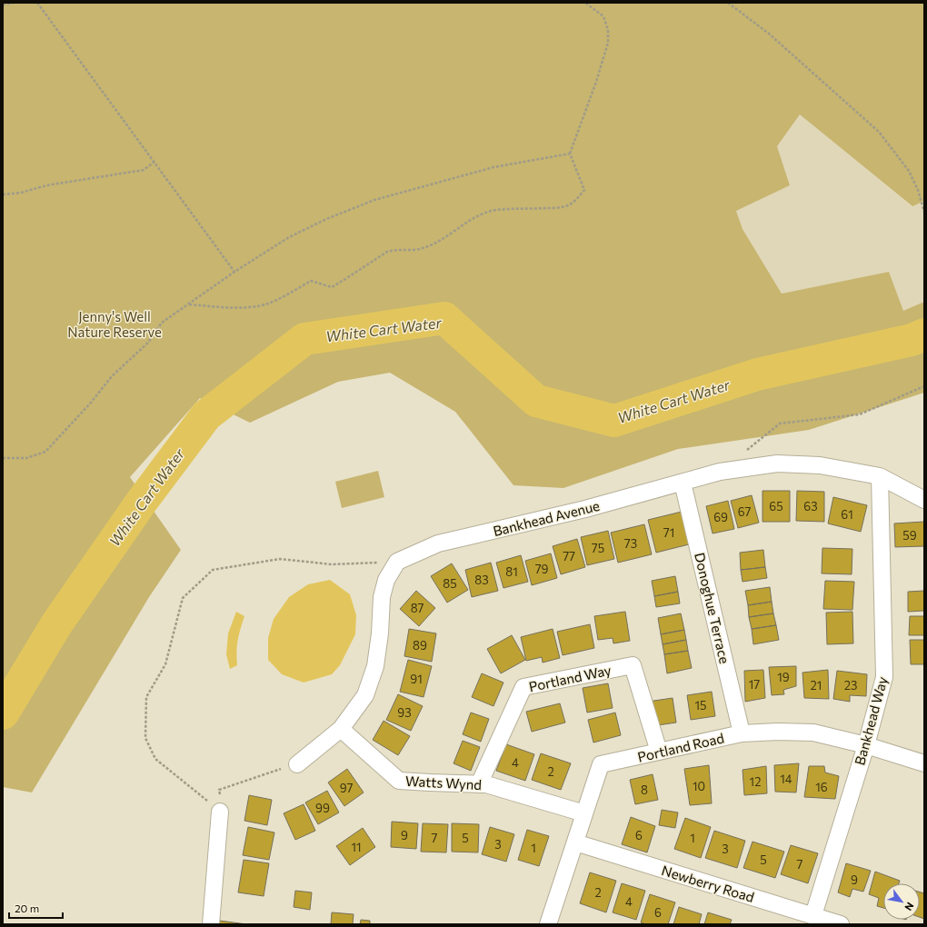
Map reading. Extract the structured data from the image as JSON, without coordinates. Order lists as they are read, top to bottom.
{
  "streets": {
    "street": [
      "Bankhead Avenue",
      "Donoghue Terrace",
      "Portland Way",
      "Bankhead Way",
      "Portland Road",
      "Watts Wynd",
      "Newberry Road"
    ]
  },
  "crossings": [
    ["Bankhead Avenue", "Donoghue Terrace"],
    ["Bankhead Avenue", "Bankhead Way"],
    ["Donoghue Terrace", "Portland Road"],
    ["Portland Way", "Portland Road"],
    ["Portland Way", "Watts Wynd"],
    ["Bankhead Way", "Portland Road"],
    ["Bankhead Way", "Newberry Road"],
    ["Portland Road", "Watts Wynd"],
    ["Portland Road", "Newberry Road"]
  ],
  "water": ["White Cart Water"],
  "parks": ["Jenny's Well Nature Reserve"],
  "house_numbers": [
    "65",
    "63",
    "67",
    "61",
    "69",
    "71",
    "59",
    "73",
    "75",
    "77",
    "79",
    "81",
    "83",
    "85",
    "87",
    "89",
    "19",
    "91",
    "17",
    "21",
    "23",
    "15",
    "93",
    "4",
    "2",
    "14",
    "12",
    "10",
    "16",
    "97",
    "8",
    "99",
    "9",
    "6",
    "7",
    "5",
    "1",
    "3",
    "11",
    "1",
    "3",
    "5",
    "7",
    "9",
    "2",
    "4",
    "6"
  ],
  "scale_bar": "20 m",
  "north": "bottom right"
}
